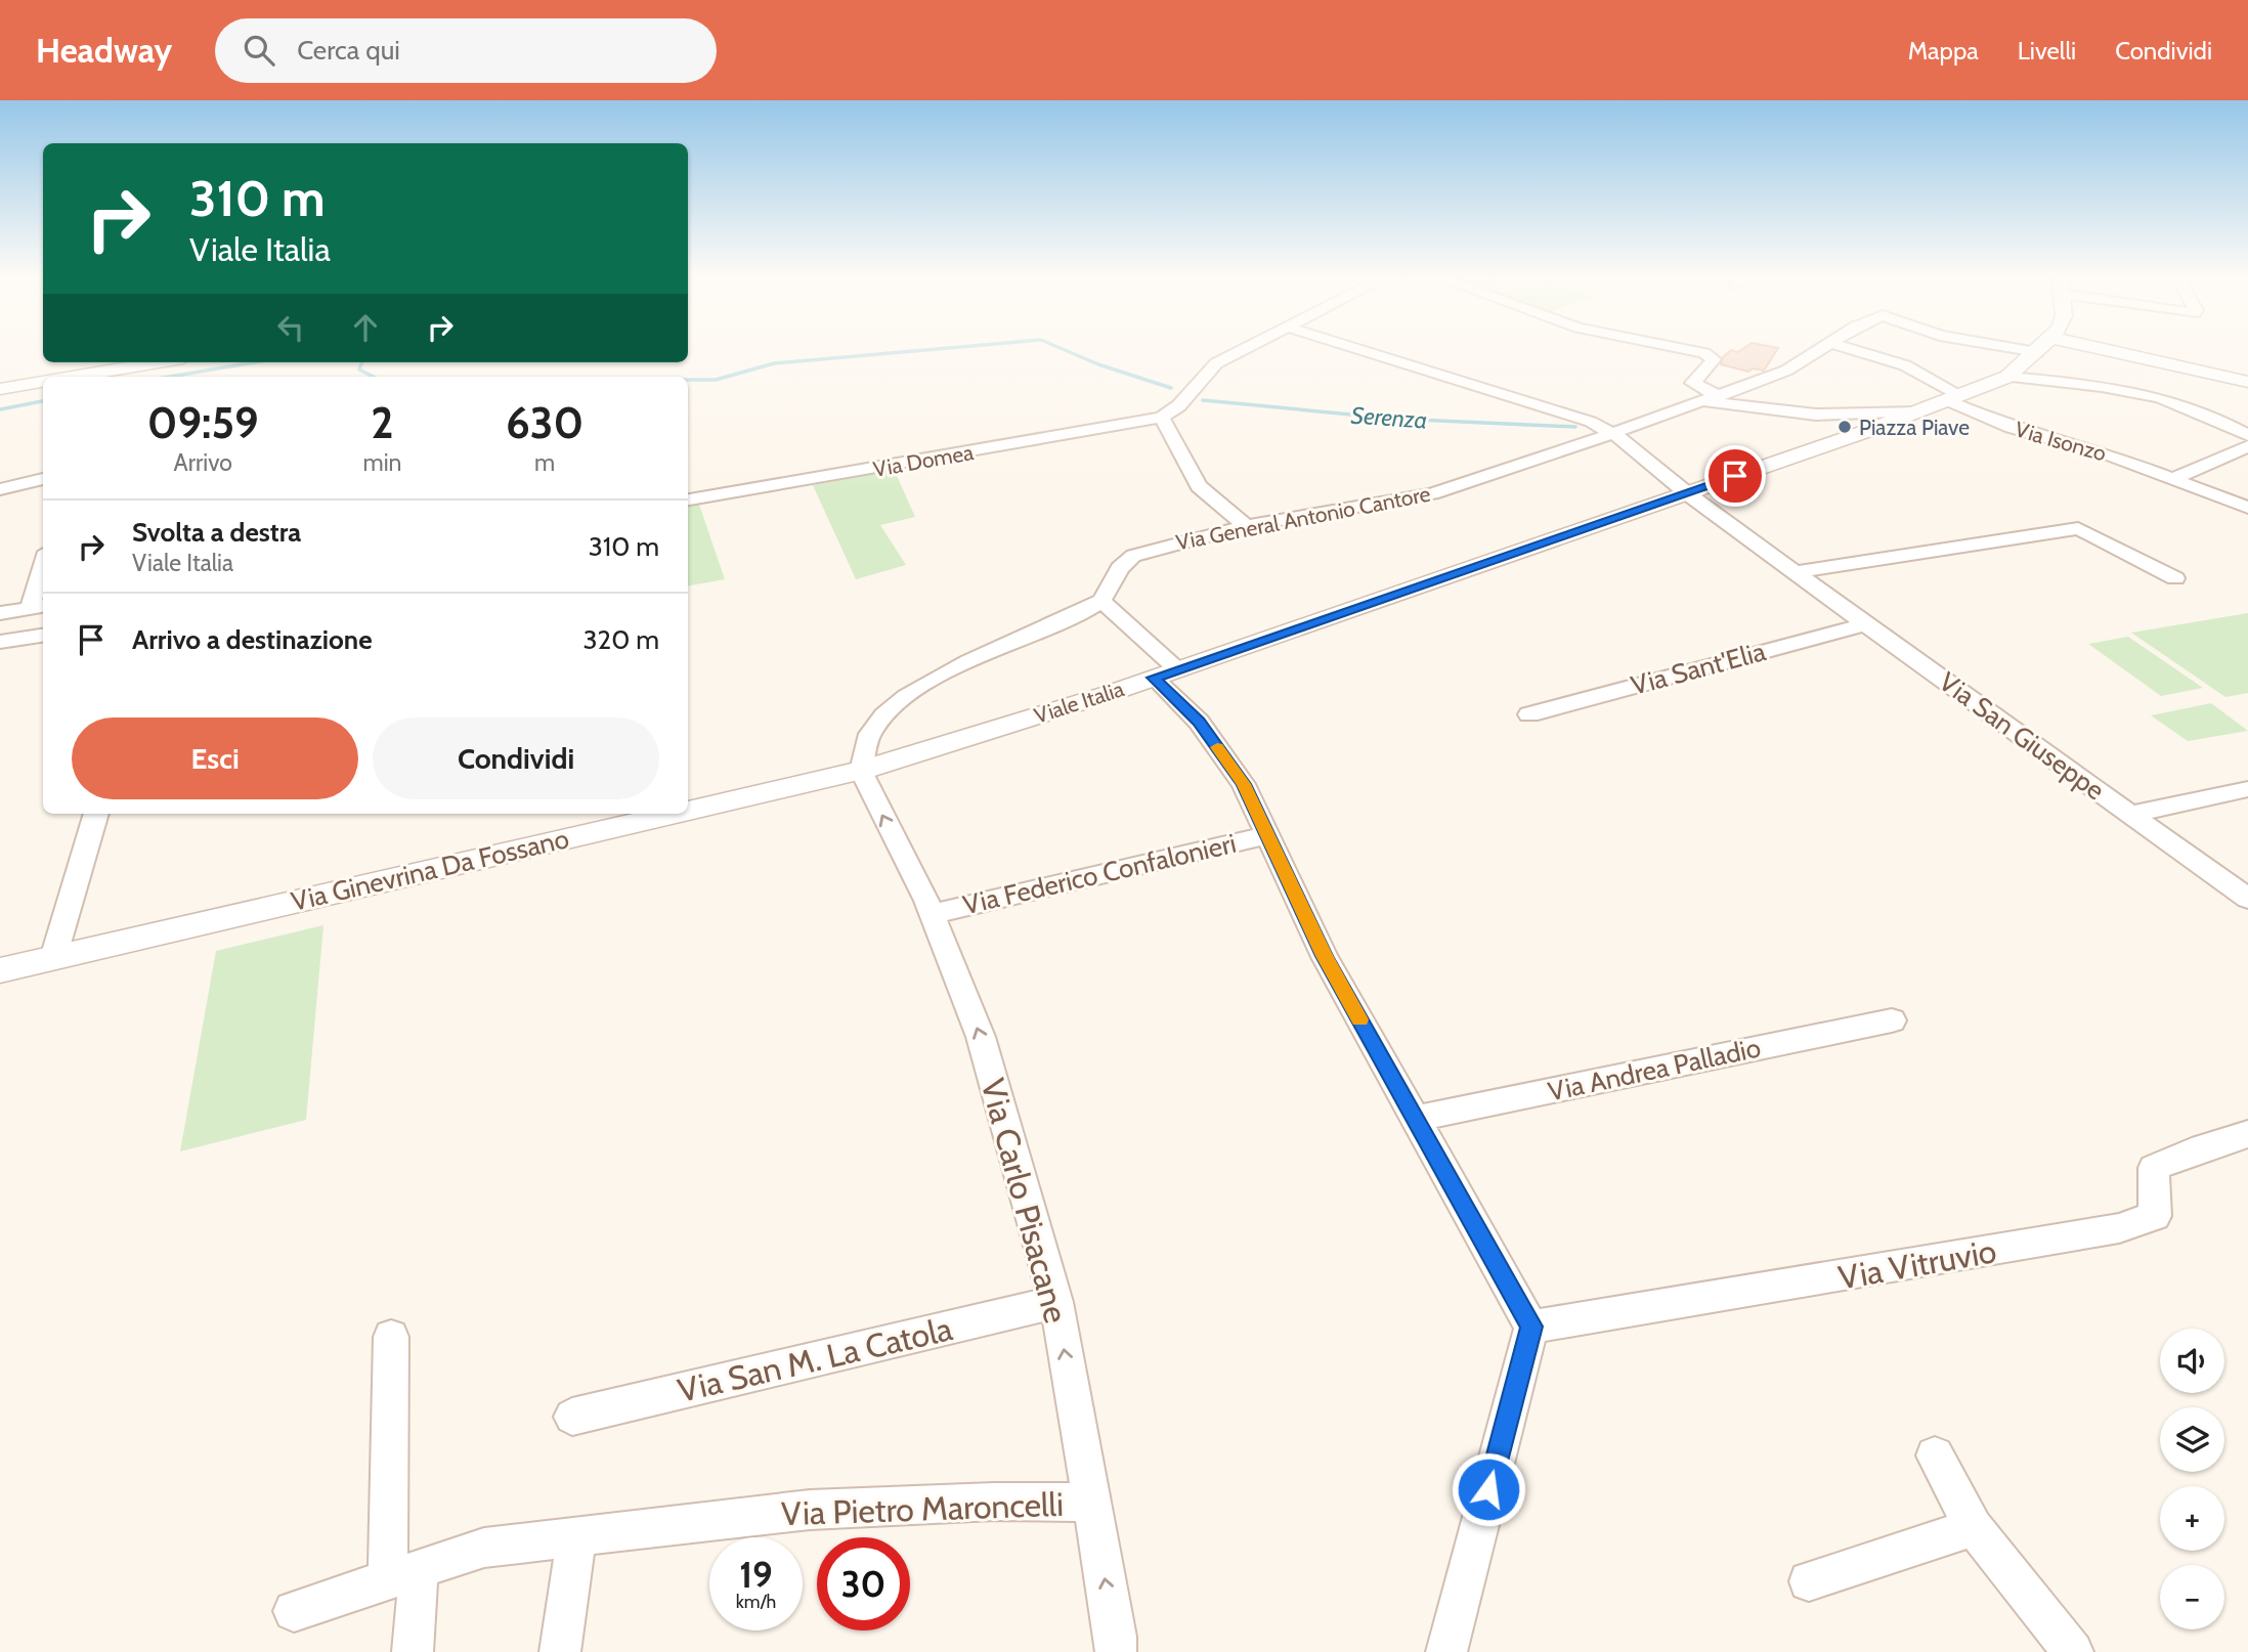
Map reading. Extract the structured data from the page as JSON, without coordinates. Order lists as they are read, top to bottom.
{
  "streets": {
    "street": [
      "Via Isonzo",
      "Via Domea",
      "Via General Antonio Cantore",
      "Via Sant'Elia",
      "Viale Italia",
      "Via San Giuseppe",
      "Via Ginevrina Da Fossano",
      "Via Federico Confalonieri",
      "Via Andrea Palladio",
      "Via Carlo Pisacane",
      "Via Vitruvio",
      "Via San M. La Catola",
      "Via Pietro Maroncelli"
    ]
  },
  "crossings": [
    ["Via General Antonio Cantore", "Via San Giuseppe"],
    ["Via Sant'Elia", "Via San Giuseppe"],
    ["Viale Italia", "Via San Giuseppe"],
    ["Viale Italia", "Via Ginevrina Da Fossano"],
    ["Viale Italia", "Via Carlo Pisacane"],
    ["Via Ginevrina Da Fossano", "Via Carlo Pisacane"],
    ["Via Federico Confalonieri", "Via Carlo Pisacane"],
    ["Via Carlo Pisacane", "Via San M. La Catola"],
    ["Via Carlo Pisacane", "Via Pietro Maroncelli"]
  ],
  "one_way": ["Via Carlo Pisacane"],
  "water": ["Serenza"],
  "places": ["Piazza Piave"],
  "page": {
    "header": "Headway",
    "search": "Cerca qui",
    "nav": ["Mappa", "Livelli", "Condividi"],
    "turn": ["310 m", "Viale Italia"],
    "eta": [
      "09:59",
      "Arrivo",
      "2",
      "min",
      "630",
      "m"
    ],
    "list": [
      {
        "name": "Svolta a destra",
        "note": "Viale Italia",
        "value": "310 m"
      },
      {
        "name": "Arrivo a destinazione",
        "value": "320 m"
      }
    ],
    "buttons": ["Esci", "Condividi"],
    "map_buttons": ["+", "−"],
    "speed": "19 km/h",
    "limit": "30"
  }
}
